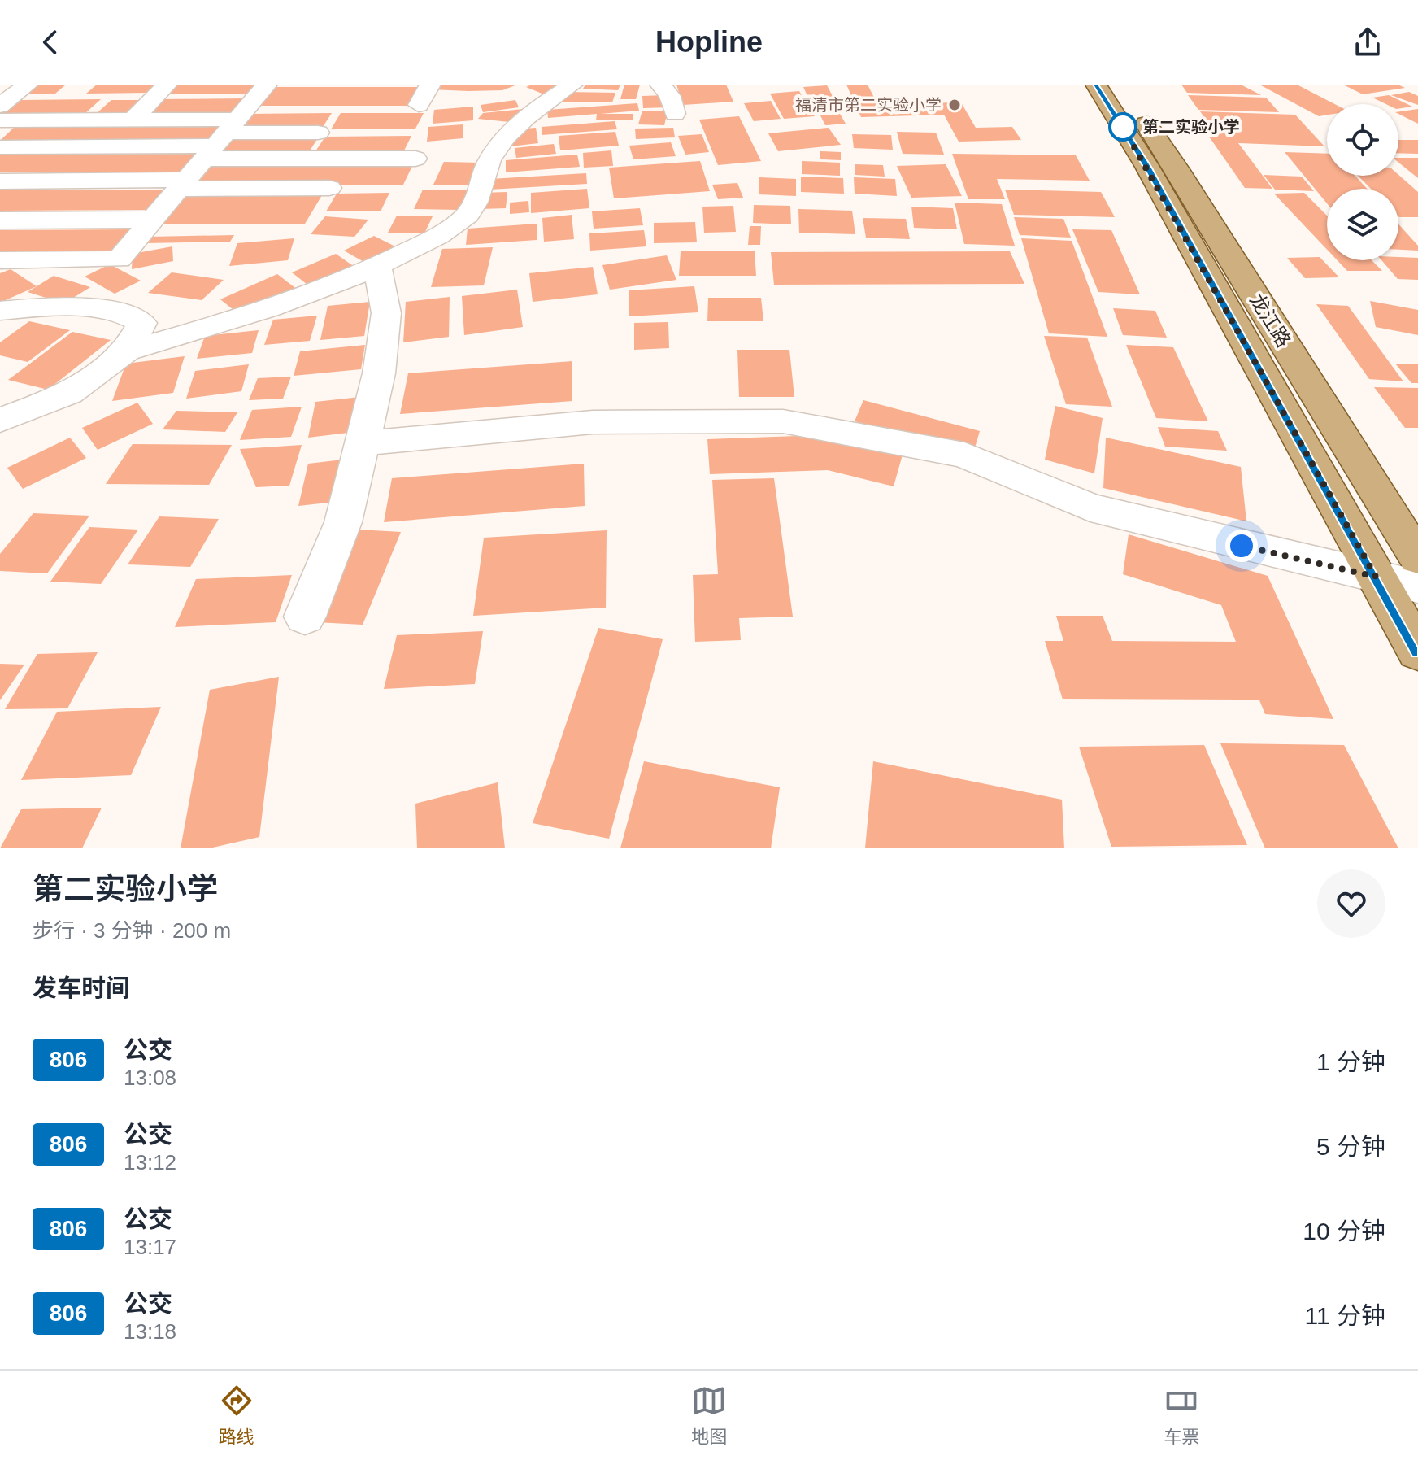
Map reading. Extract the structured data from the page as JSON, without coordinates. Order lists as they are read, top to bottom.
{
  "streets": {
    "main road": ["龙江路"]
  },
  "places": ["福清市第二实验小学", "第二实验小学"],
  "lines": ["bus line 806"],
  "page": {
    "header": "Hopline",
    "heading": [
      ["第二实验小学", "步行 · 3 分钟 · 200 m"],
      "发车时间"
    ],
    "list": [
      {
        "mark": "806",
        "name": "公交",
        "note": "13:08",
        "value": "1 分钟"
      },
      {
        "mark": "806",
        "name": "公交",
        "note": "13:12",
        "value": "5 分钟"
      },
      {
        "mark": "806",
        "name": "公交",
        "note": "13:17",
        "value": "10 分钟"
      },
      {
        "mark": "806",
        "name": "公交",
        "note": "13:18",
        "value": "11 分钟"
      }
    ],
    "tabs": ["路线", "地图", "车票"]
  }
}
